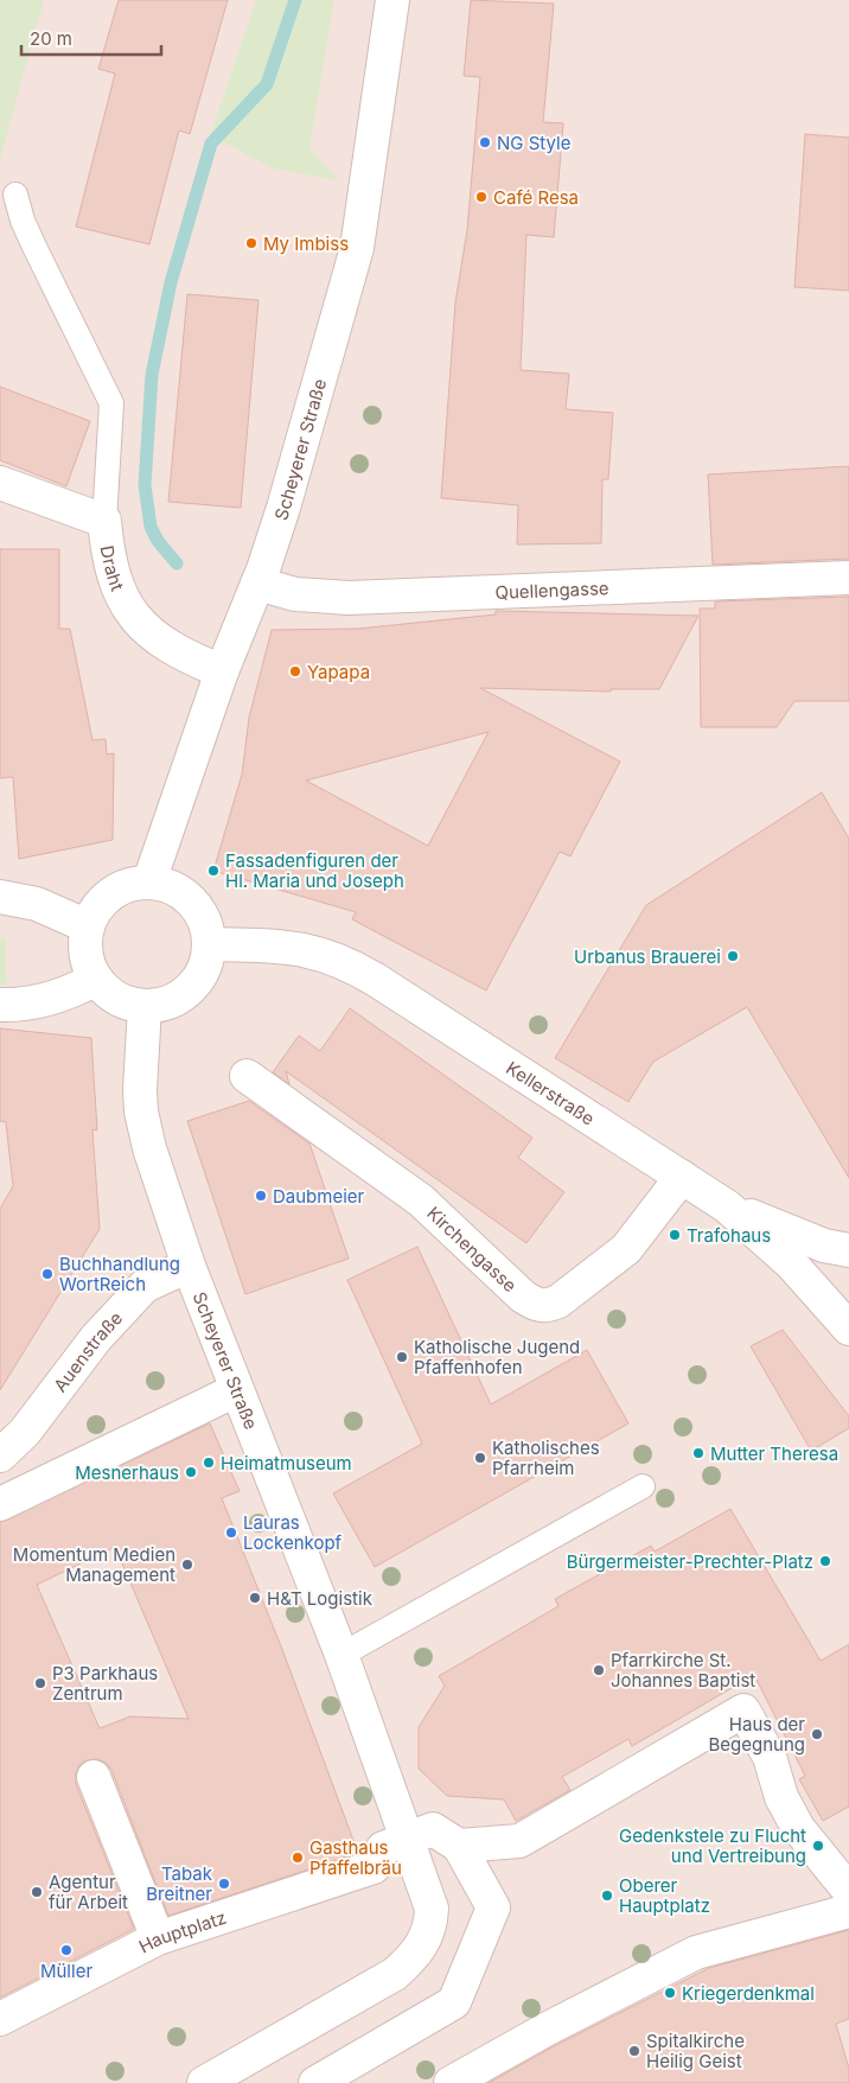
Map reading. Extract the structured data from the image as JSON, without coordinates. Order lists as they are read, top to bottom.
{
  "streets": {
    "street": [
      "Scheyerer Straße",
      "Draht",
      "Quellengasse",
      "Kellerstraße",
      "Kirchengasse",
      "Auenstraße",
      "Hauptplatz"
    ]
  },
  "crossings": [
    ["Scheyerer Straße", "Draht"],
    ["Scheyerer Straße", "Quellengasse"],
    ["Scheyerer Straße", "Kellerstraße"],
    ["Scheyerer Straße", "Auenstraße"],
    ["Scheyerer Straße", "Hauptplatz"],
    ["Kellerstraße", "Kirchengasse"]
  ],
  "places": [
    "NG Style",
    "Café Resa",
    "My Imbiss",
    "Yapapa",
    "Fassadenfiguren der Hl. Maria und Joseph",
    "Urbanus Brauerei",
    "Daubmeier",
    "Trafohaus",
    "Buchhandlung WortReich",
    "Katholische Jugend Pfaffenhofen",
    "Mutter Theresa",
    "Katholisches Pfarrheim",
    "Heimatmuseum",
    "Mesnerhaus",
    "Lauras Lockenkopf",
    "Bürgermeister-Prechter-Platz",
    "Momentum Medien Management",
    "H&T Logistik",
    "Pfarrkirche St. Johannes Baptist",
    "P3 Parkhaus Zentrum",
    "Haus der Begegnung",
    "Gedenkstele zu Flucht und Vertreibung",
    "Gasthaus Pfaffelbräu",
    "Tabak Breitner",
    "Agentur für Arbeit",
    "Oberer Hauptplatz",
    "Müller",
    "Kriegerdenkmal",
    "Spitalkirche Heilig Geist"
  ],
  "scale_bar": "20 m"
}
